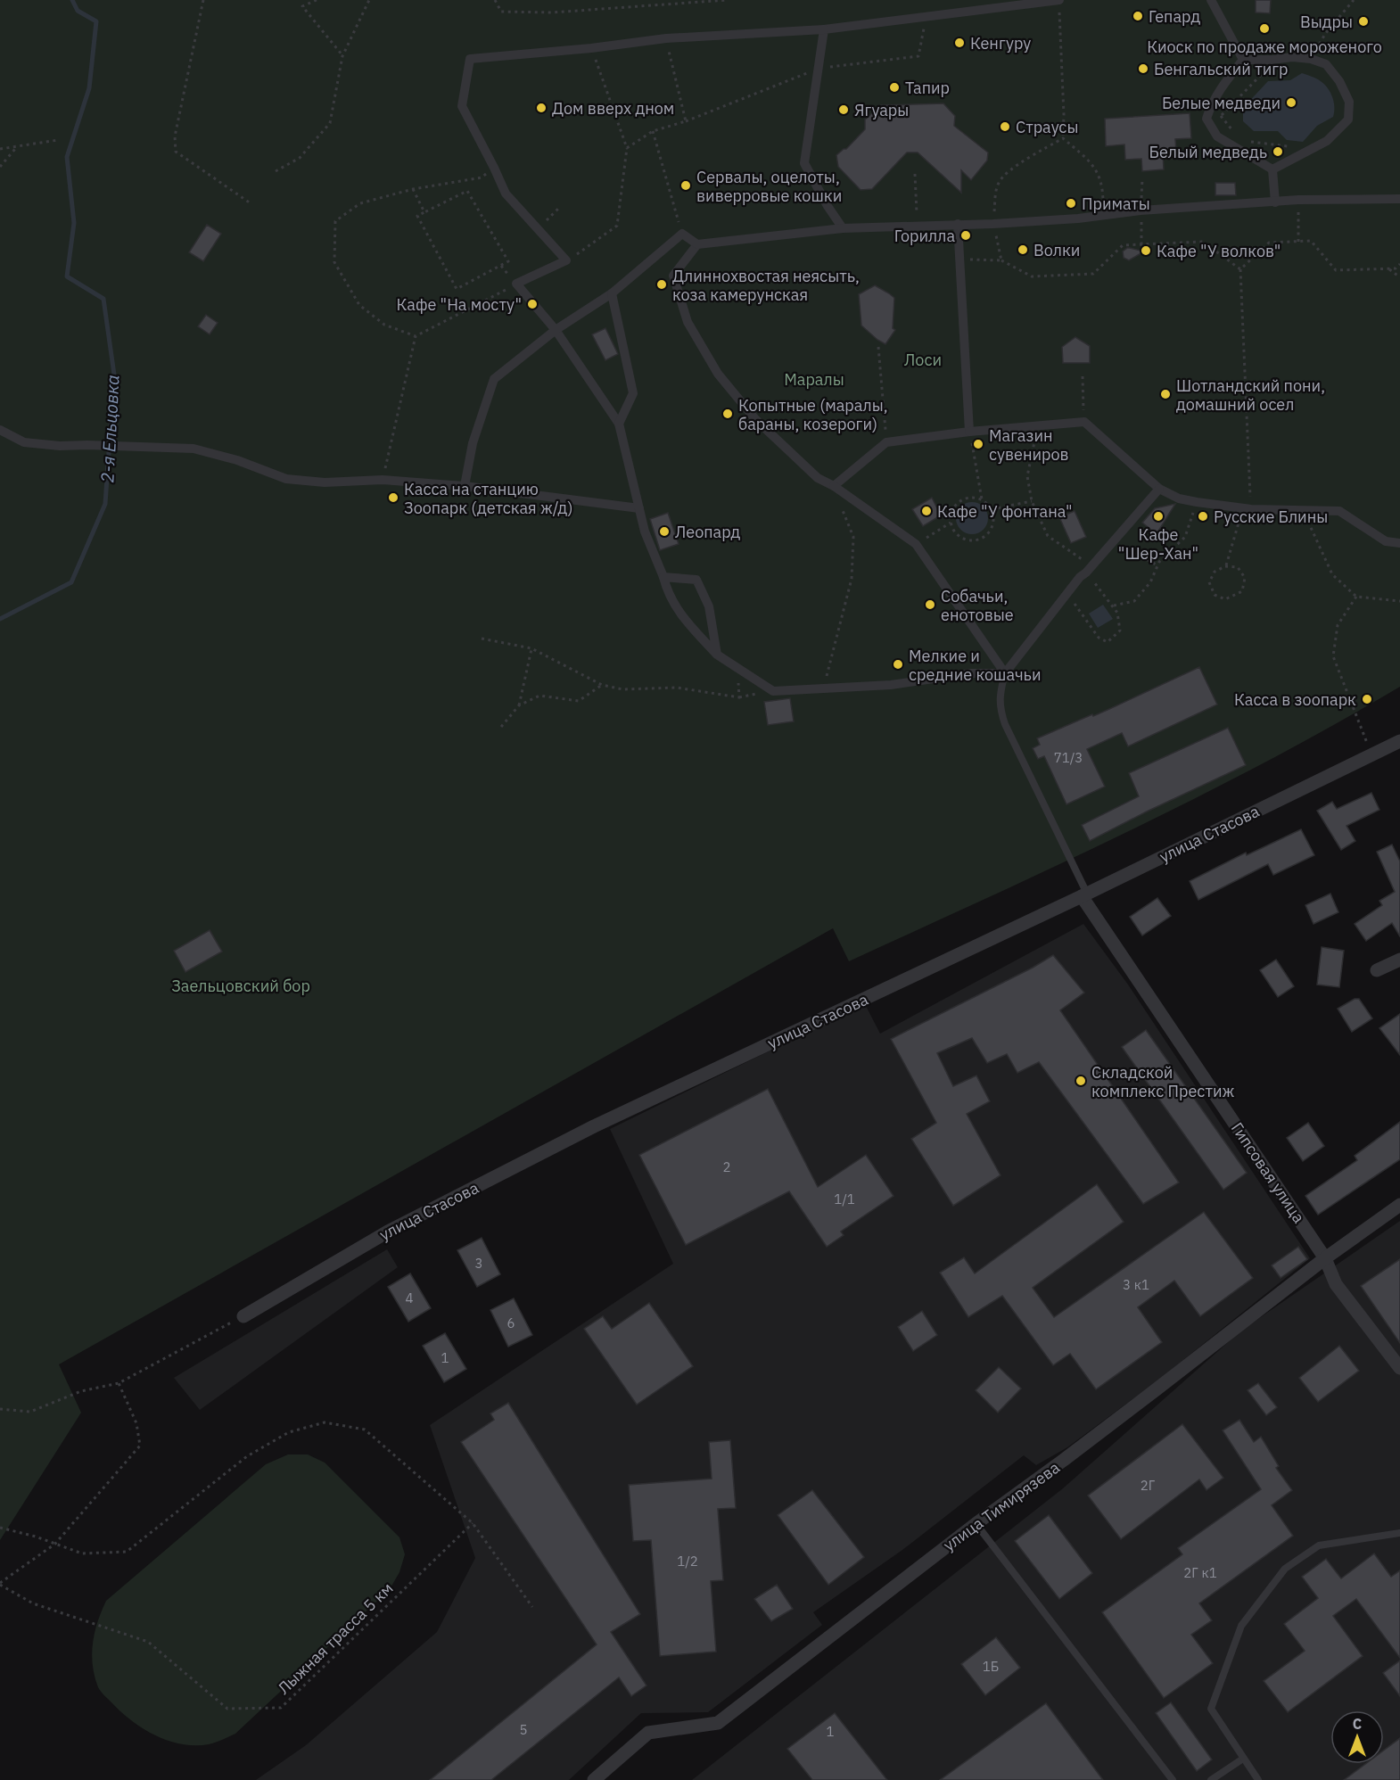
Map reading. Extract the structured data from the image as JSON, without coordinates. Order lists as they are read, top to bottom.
{
  "streets": {
    "street": ["улица Стасова", "Гипсовая улица", "улица Тимирязева"],
    "path": ["Лыжная трасса 5 км"]
  },
  "crossings": [
    ["улица Стасова", "Гипсовая улица"],
    ["Гипсовая улица", "улица Тимирязева"]
  ],
  "water": ["2-я Ельцовка"],
  "parks": ["Лоси", "Маралы", "Заельцовский бор"],
  "places": [
    "Гепард",
    "Выдры",
    "Киоск по продаже мороженого",
    "Кенгуру",
    "Бенгальский тигр",
    "Тапир",
    "Белые медведи",
    "Дом вверх дном",
    "Ягуары",
    "Страусы",
    "Белый медведь",
    "Сервалы, оцелоты, виверровые кошки",
    "Приматы",
    "Горилла",
    "Волки",
    "Кафе \"У волков\"",
    "Длиннохвостая неясыть, коза камерунская",
    "Кафе \"На мосту\"",
    "Шотландский пони, домашний осел",
    "Копытные (маралы, бараны, козероги)",
    "Магазин сувениров",
    "Касса на станцию Зоопарк (детская ж/д)",
    "Кафе \"У фонтана\"",
    "Кафе \"Шер-Хан\"",
    "Русские Блины",
    "Леопард",
    "Собачьи, енотовые",
    "Мелкие и средние кошачьи",
    "Касса в зоопарк",
    "Складской комплекс Престиж"
  ],
  "house_numbers": [
    "71/3",
    "2",
    "1/1",
    "3",
    "3 к1",
    "4",
    "6",
    "1",
    "2Г",
    "1/2",
    "2Г к1",
    "1Б",
    "5",
    "1"
  ],
  "north": "top"
}
